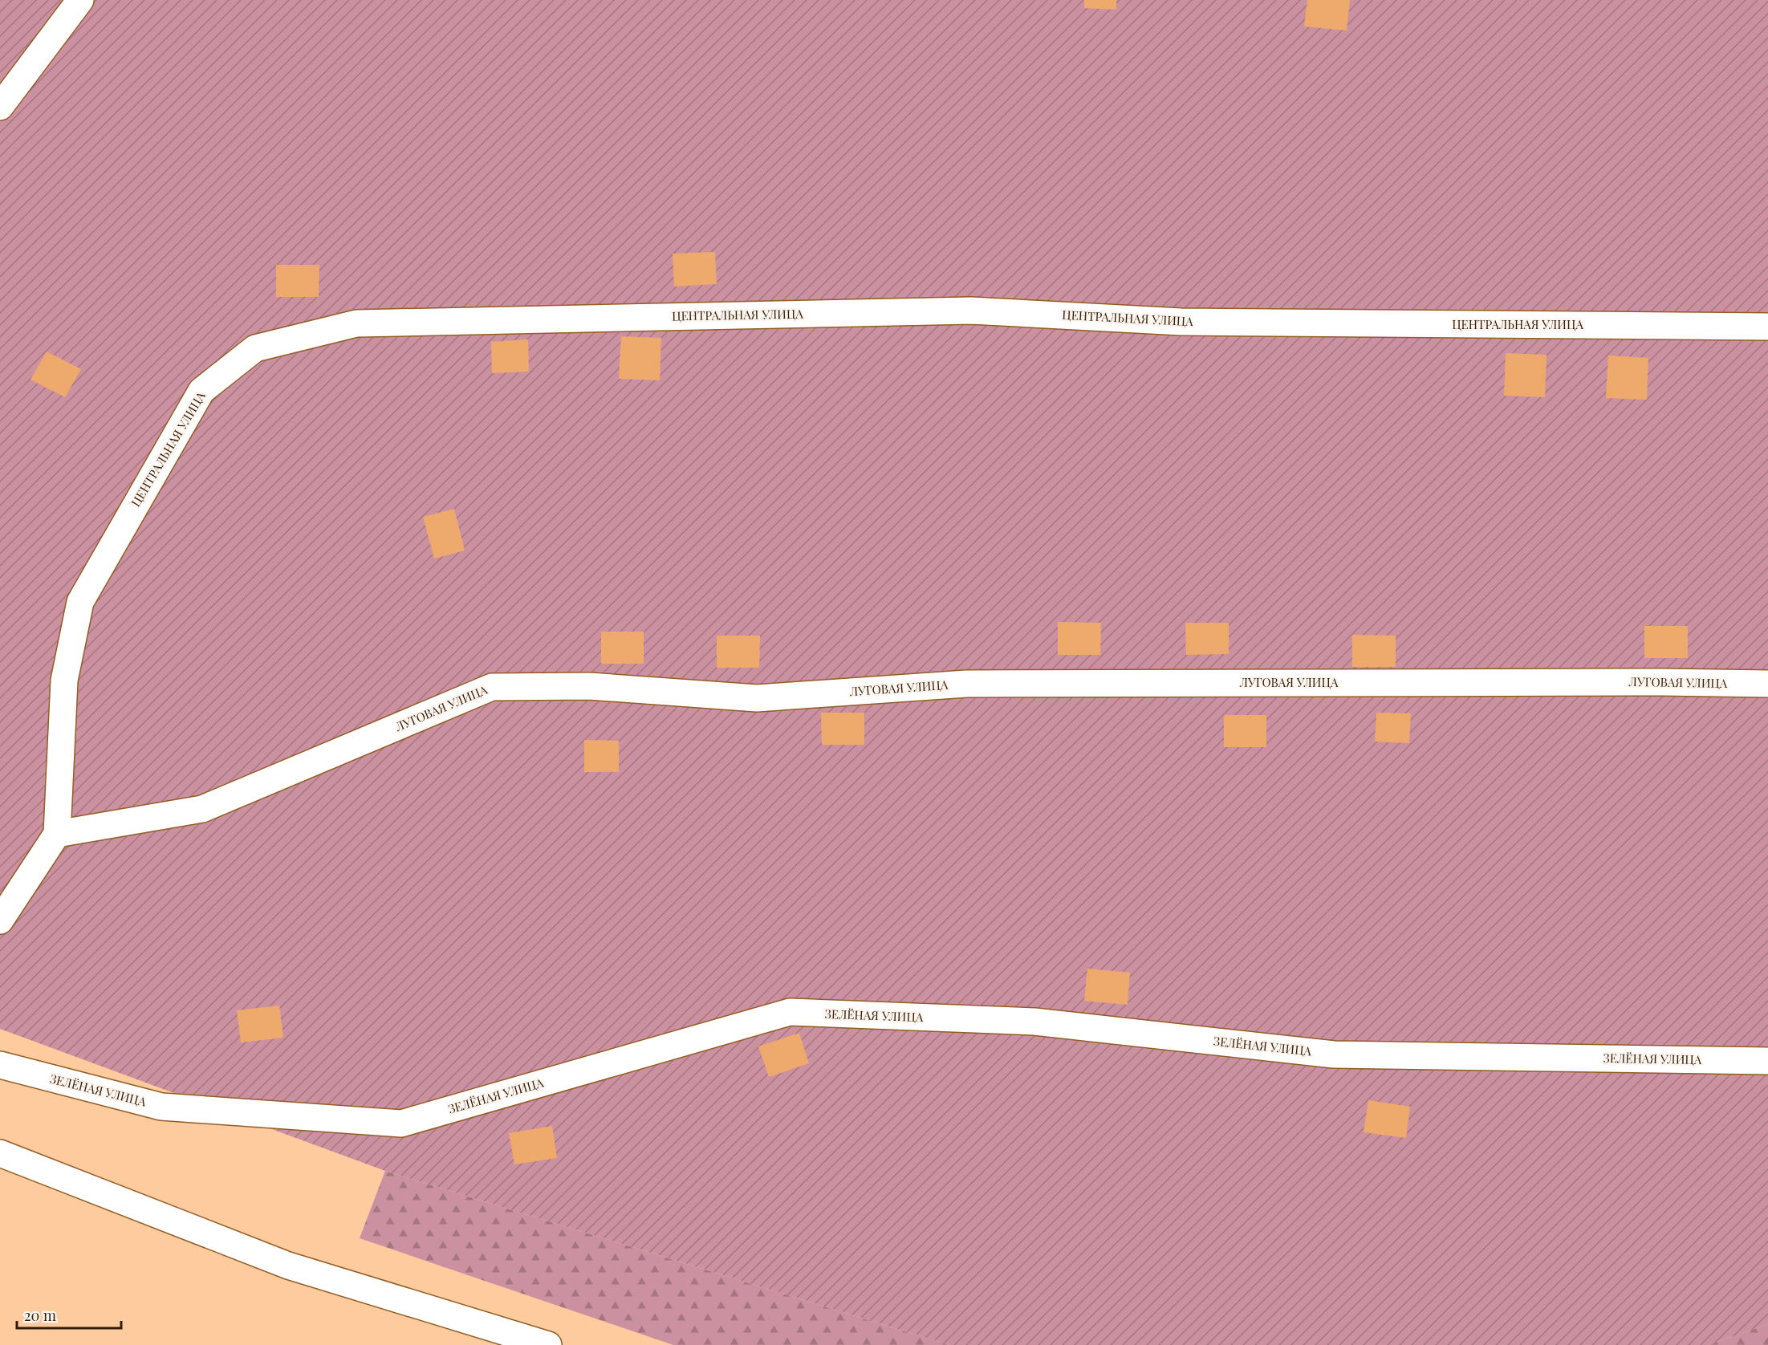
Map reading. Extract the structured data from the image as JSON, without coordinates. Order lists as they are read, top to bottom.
{
  "streets": {
    "street": ["ЦЕНТРАЛЬНАЯ УЛИЦА", "ЛУГОВАЯ УЛИЦА", "ЗЕЛЁНАЯ УЛИЦА"]
  },
  "crossings": [
    ["ЦЕНТРАЛЬНАЯ УЛИЦА", "ЛУГОВАЯ УЛИЦА"]
  ],
  "scale_bar": "20 m"
}
